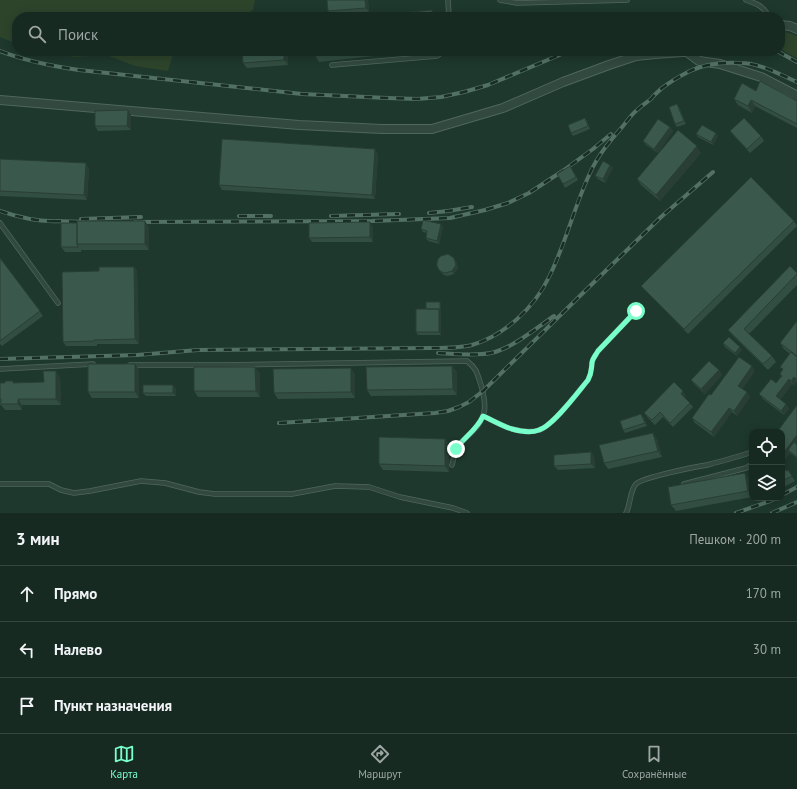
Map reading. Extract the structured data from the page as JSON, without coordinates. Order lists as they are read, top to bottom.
{
  "page": {
    "search": "Поиск",
    "heading": ["3 мин", "Пешком · 200 m"],
    "list": [
      ["Прямо", "170 m"],
      ["Налево", "30 m"],
      "Пункт назначения"
    ],
    "nav": ["Карта", "Маршрут", "Сохранённые"]
  }
}
